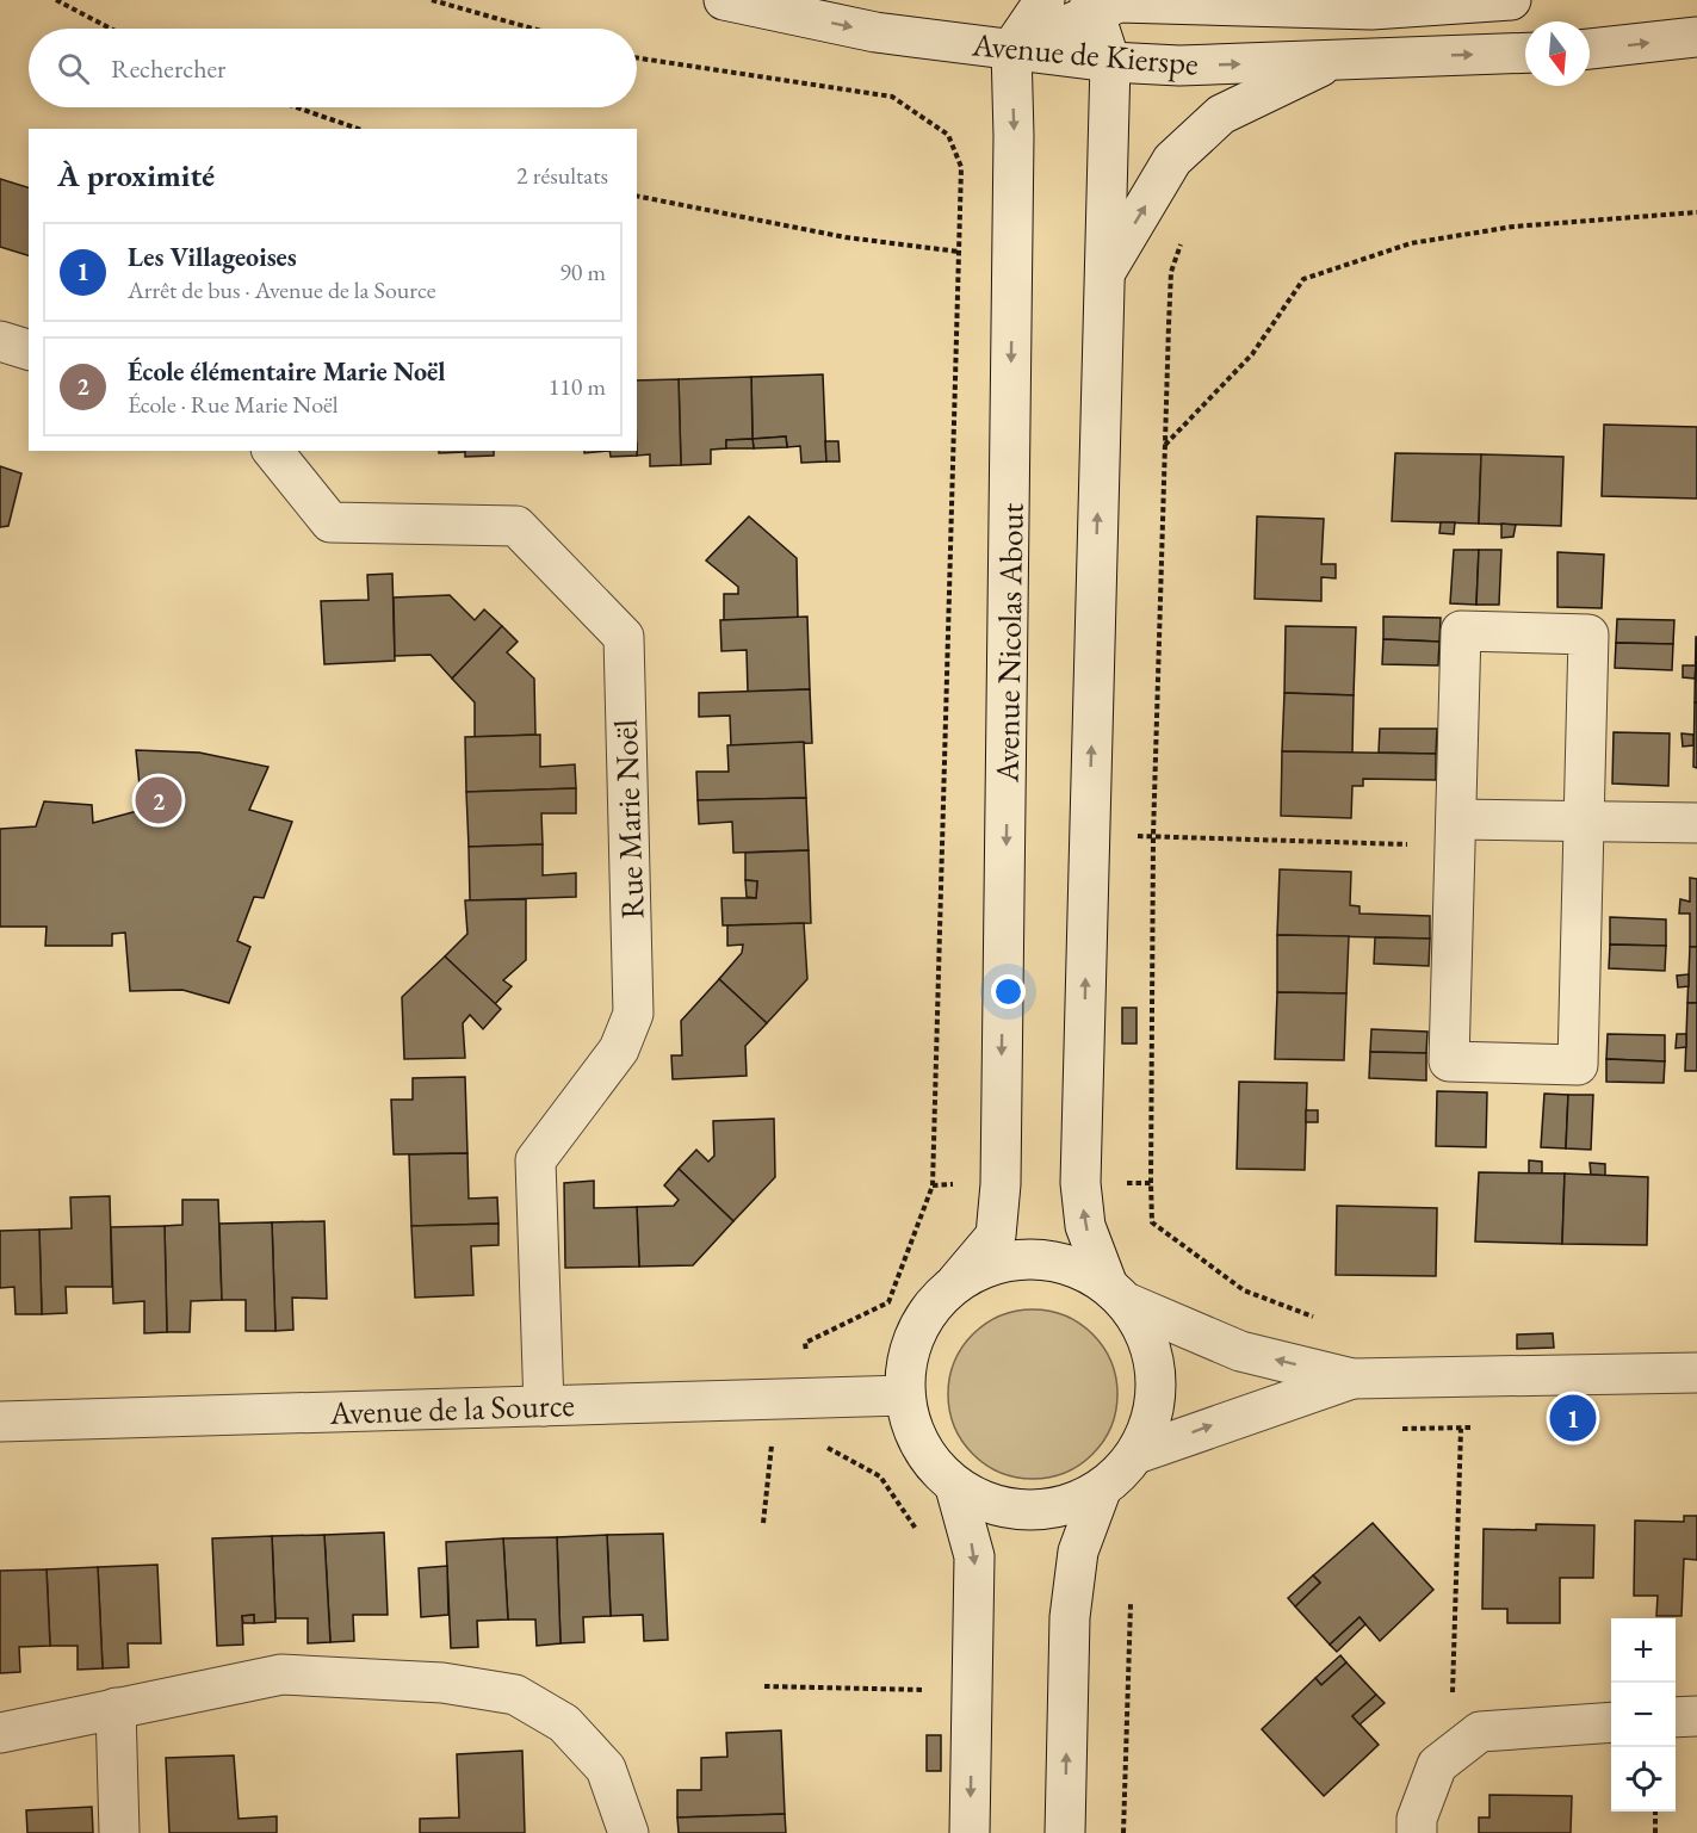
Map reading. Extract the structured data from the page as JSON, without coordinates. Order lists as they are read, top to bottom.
{
  "streets": {
    "main road": [
      "Avenue de Kierspe",
      "Avenue Nicolas About",
      "Rue Marie Noël",
      "Avenue de la Source"
    ]
  },
  "crossings": [
    ["Avenue de Kierspe", "Avenue Nicolas About"],
    ["Avenue Nicolas About", "Avenue de la Source"],
    ["Rue Marie Noël", "Avenue de la Source"]
  ],
  "north": "bottom",
  "page": {
    "search": "Rechercher",
    "heading": ["À proximité", "2 résultats"],
    "list": [
      {
        "mark": "1",
        "name": "Les Villageoises",
        "note": "Arrêt de bus · Avenue de la Source",
        "value": "90 m"
      },
      {
        "mark": "2",
        "name": "École élémentaire Marie Noël",
        "note": "École · Rue Marie Noël",
        "value": "110 m"
      }
    ],
    "pins": ["2", "1"],
    "map_buttons": ["+", "−"]
  }
}
